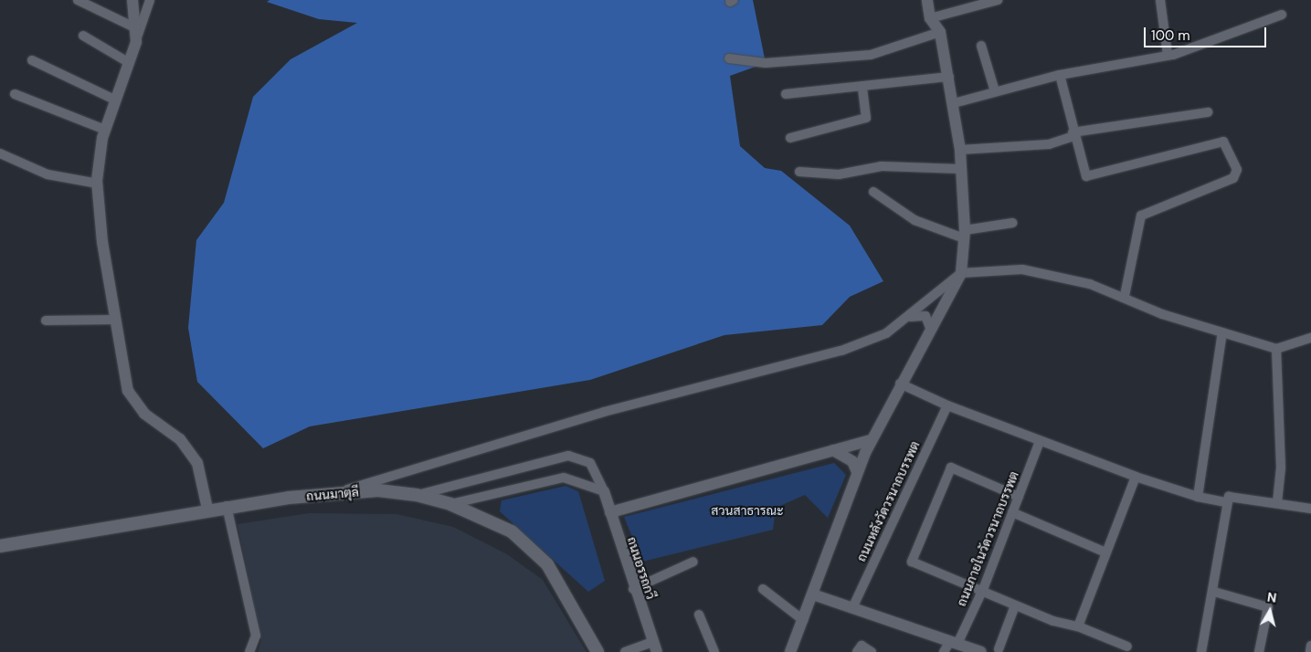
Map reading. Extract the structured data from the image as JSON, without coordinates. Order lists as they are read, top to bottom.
{
  "streets": {
    "main road": ["ถนนมาตุลี"],
    "street": ["ถนนหลังวัดวรนาถบรรพต", "ถนนภายในวัดวรนาถบรรพต", "ถนนอรรถกวี"]
  },
  "parks": ["สวนสาธารณะ"],
  "scale_bar": "100 m",
  "north": "top"
}
